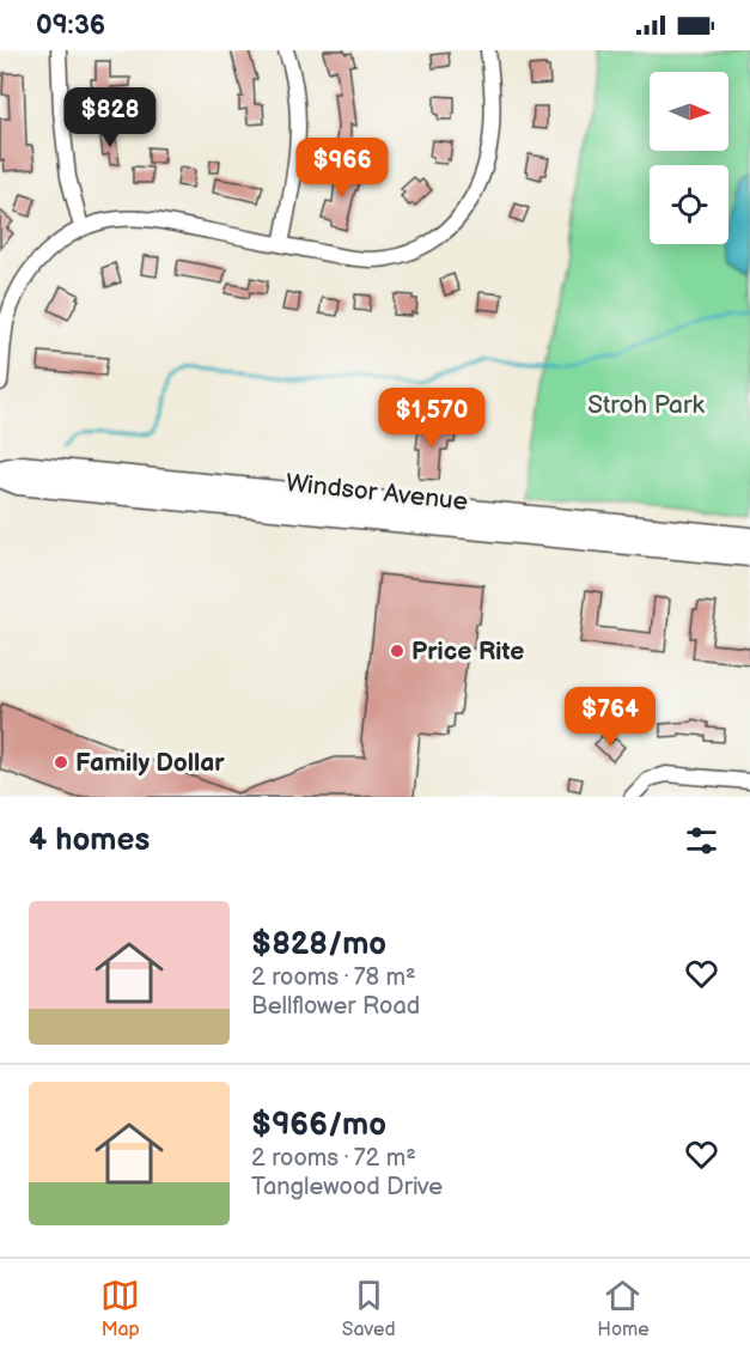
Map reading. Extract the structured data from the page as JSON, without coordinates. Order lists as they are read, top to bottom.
{
  "streets": {
    "main road": ["Windsor Avenue"]
  },
  "parks": ["Stroh Park"],
  "places": ["Price Rite", "Family Dollar"],
  "north": "right",
  "page": {
    "status": "09:36",
    "price": [
      "$828",
      "$966",
      "$1,570",
      "$764"
    ],
    "heading": "4 homes",
    "list": [
      {
        "name": "$828/mo",
        "note": "2 rooms · 78 m² · Bellflower Road"
      },
      {
        "name": "$966/mo",
        "note": "2 rooms · 72 m² · Tanglewood Drive"
      }
    ],
    "tabs": ["Map", "Saved", "Home"]
  }
}
